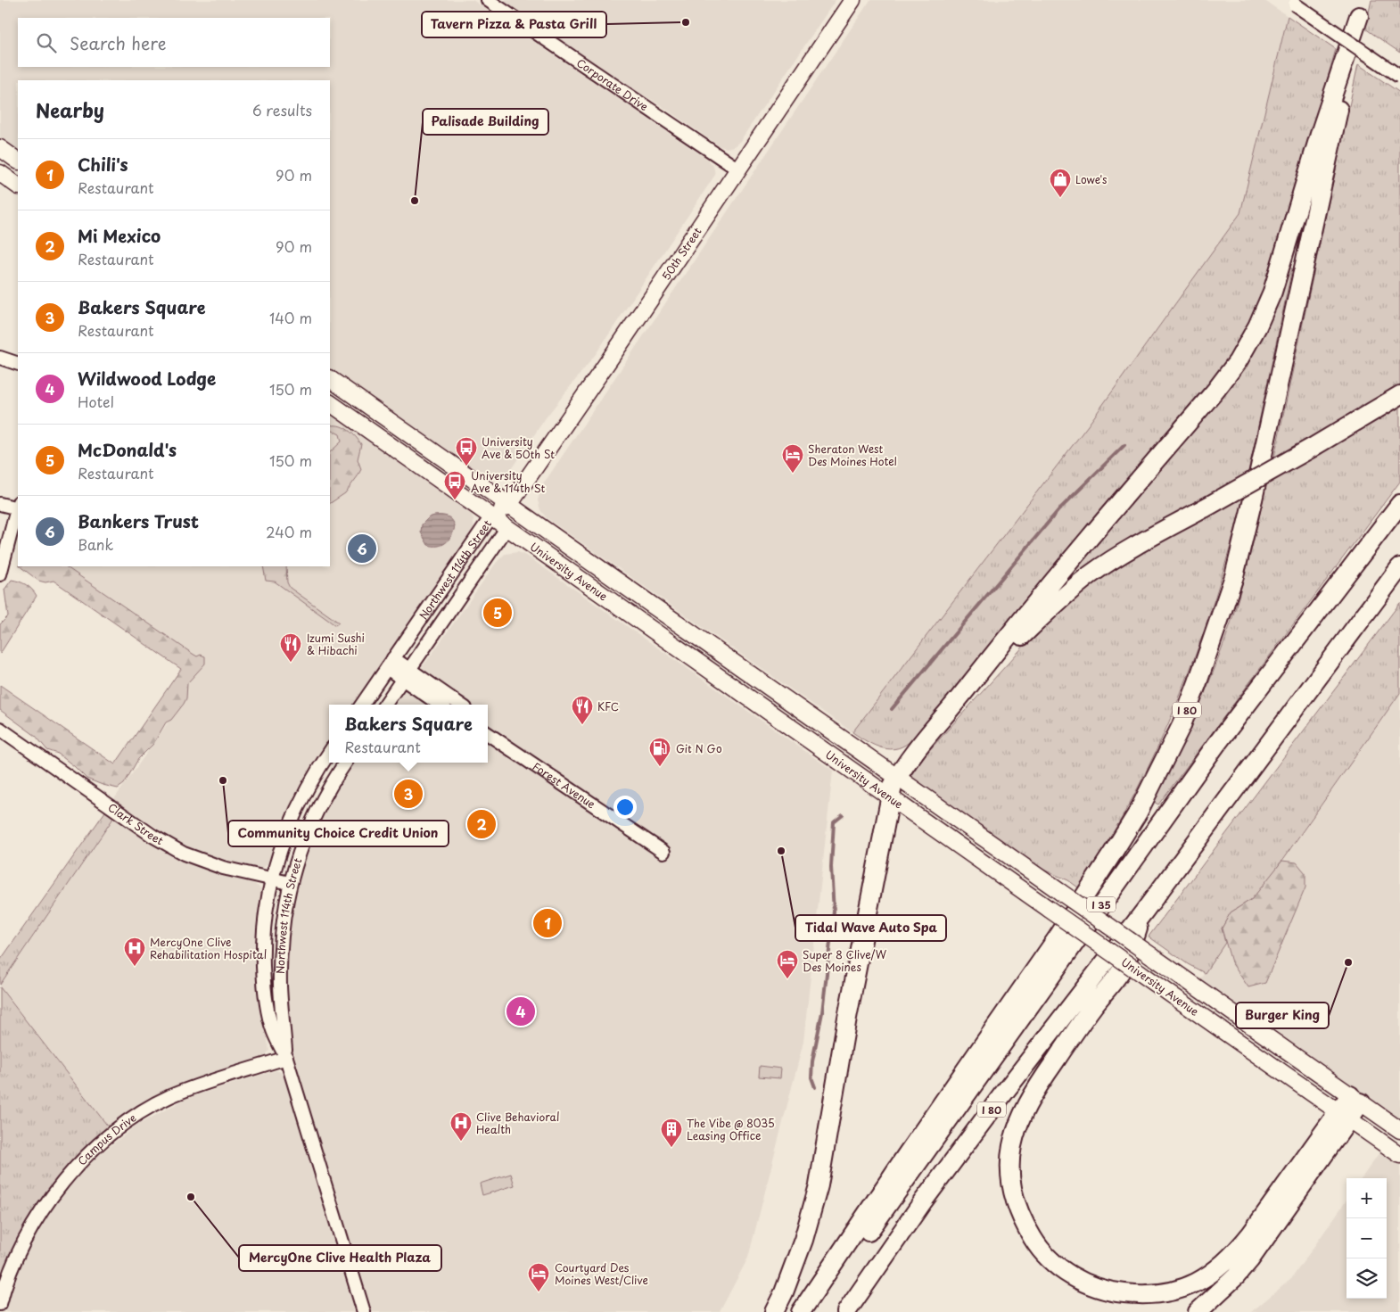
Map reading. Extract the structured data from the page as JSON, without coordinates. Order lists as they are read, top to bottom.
{
  "streets": {
    "highway": ["I 80", "I 35"],
    "main road": ["50th Street", "Northwest 114th Street", "University Avenue"],
    "street": [
      "Corporate Drive",
      "Forest Avenue",
      "Clark Street",
      "Campus Drive"
    ]
  },
  "crossings": [
    ["Corporate Drive", "50th Street"],
    ["50th Street", "Northwest 114th Street"],
    ["50th Street", "University Avenue"],
    ["Northwest 114th Street", "University Avenue"],
    ["Northwest 114th Street", "Clark Street"],
    ["Northwest 114th Street", "Campus Drive"]
  ],
  "places": {
    "other": [
      "Tavern Pizza & Pasta Grill",
      "Palisade Building",
      "Community Choice Credit Union",
      "Tidal Wave Auto Spa",
      "Burger King",
      "MercyOne Clive Health Plaza"
    ],
    "shop": ["Lowe's"],
    "bus stop": ["University Ave & 50th St", "University Ave & 114th St"],
    "hotel": ["Sheraton West Des Moines Hotel", "Super 8 Clive/W Des Moines", "Courtyard Des Moines West/Clive"],
    "restaurant": ["Izumi Sushi & Hibachi", "KFC"],
    "fuel station": ["Git N Go"],
    "hospital": ["MercyOne Clive Rehabilitation Hospital", "Clive Behavioral Health"],
    "building": ["The Vibe @ 8035 Leasing Office"]
  },
  "page": {
    "search": "Search here",
    "heading": ["Nearby", "6 results"],
    "list": [
      {
        "mark": "1",
        "name": "Chili's",
        "note": "Restaurant",
        "value": "90 m"
      },
      {
        "mark": "2",
        "name": "Mi Mexico",
        "note": "Restaurant",
        "value": "90 m"
      },
      {
        "mark": "3",
        "name": "Bakers Square",
        "note": "Restaurant",
        "value": "140 m"
      },
      {
        "mark": "4",
        "name": "Wildwood Lodge",
        "note": "Hotel",
        "value": "150 m"
      },
      {
        "mark": "5",
        "name": "McDonald's",
        "note": "Restaurant",
        "value": "150 m"
      },
      {
        "mark": "6",
        "name": "Bankers Trust",
        "note": "Bank",
        "value": "240 m"
      }
    ],
    "pins": [
      "6",
      "5",
      "3",
      "2",
      "1",
      "4"
    ],
    "popup": ["Bakers Square", "Restaurant"],
    "map_buttons": ["+", "−"]
  }
}
